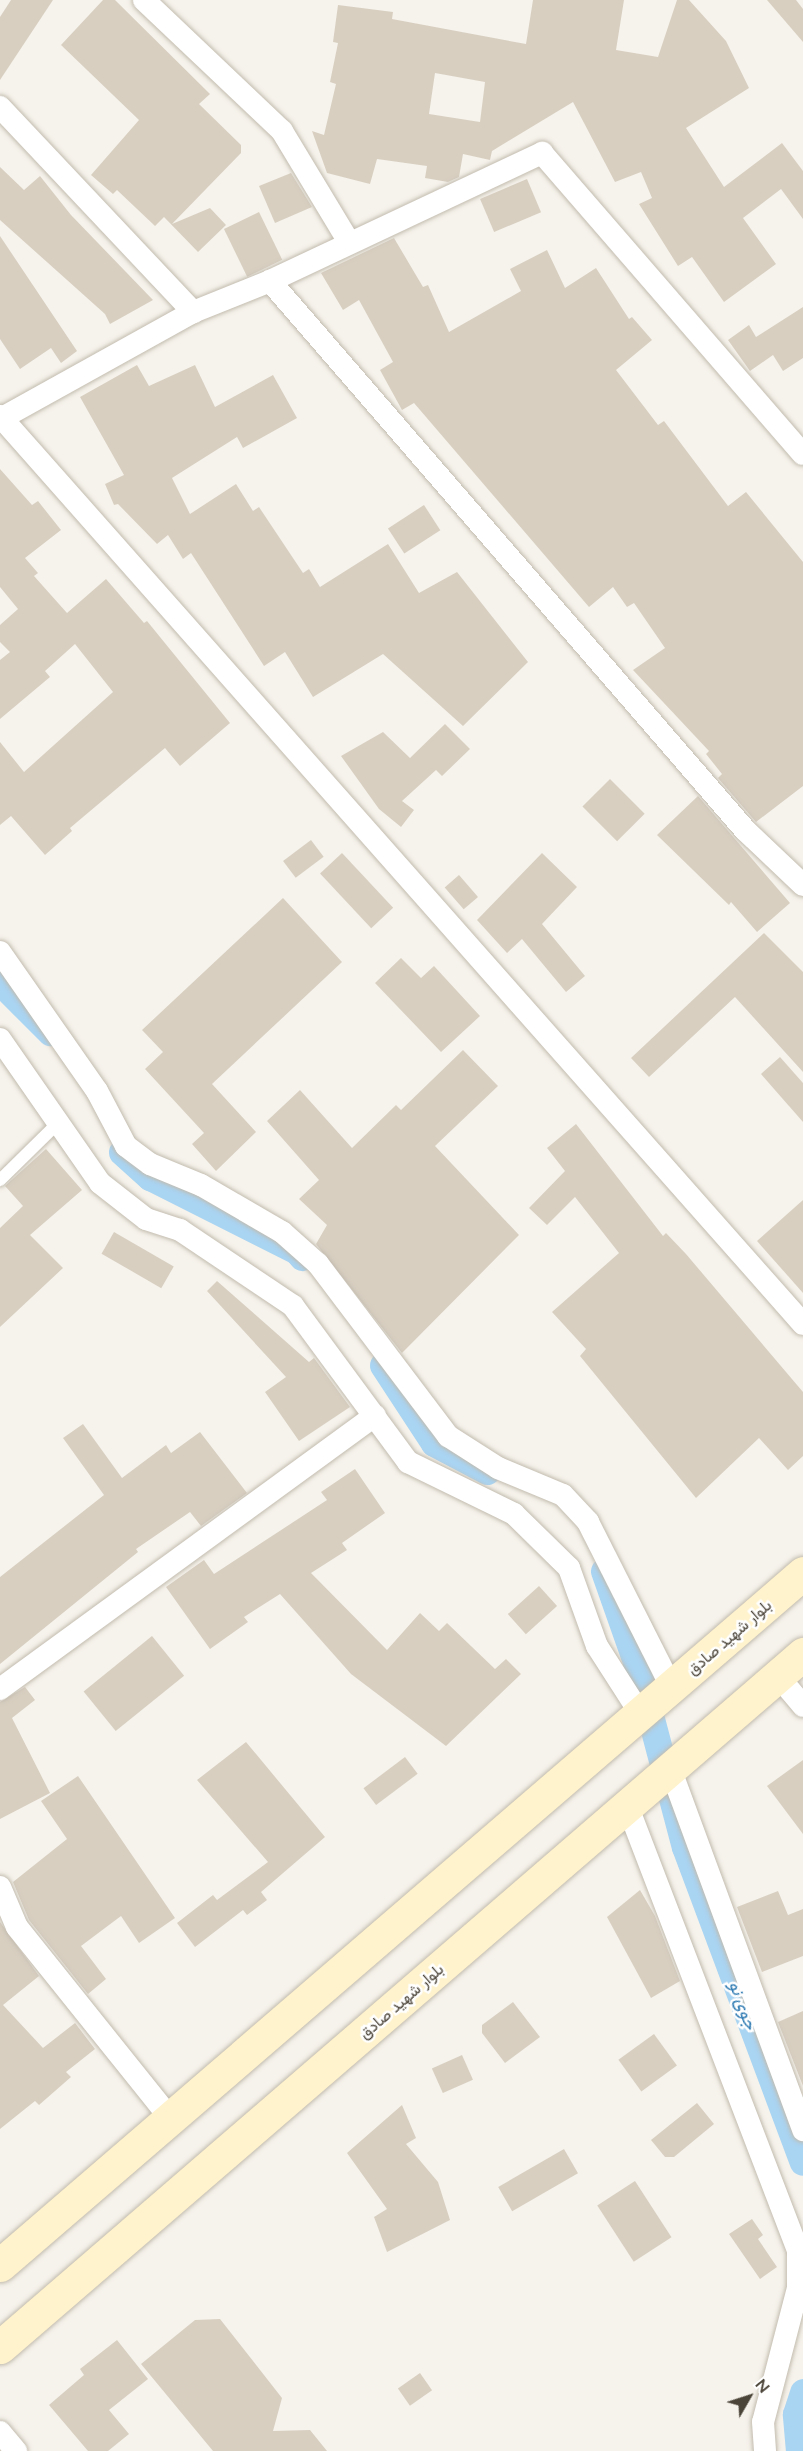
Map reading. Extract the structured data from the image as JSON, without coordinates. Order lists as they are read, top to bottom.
{
  "streets": {
    "main road": ["بلوار شهید صادق"]
  },
  "water": ["جوی نو"],
  "north": "top right"
}
